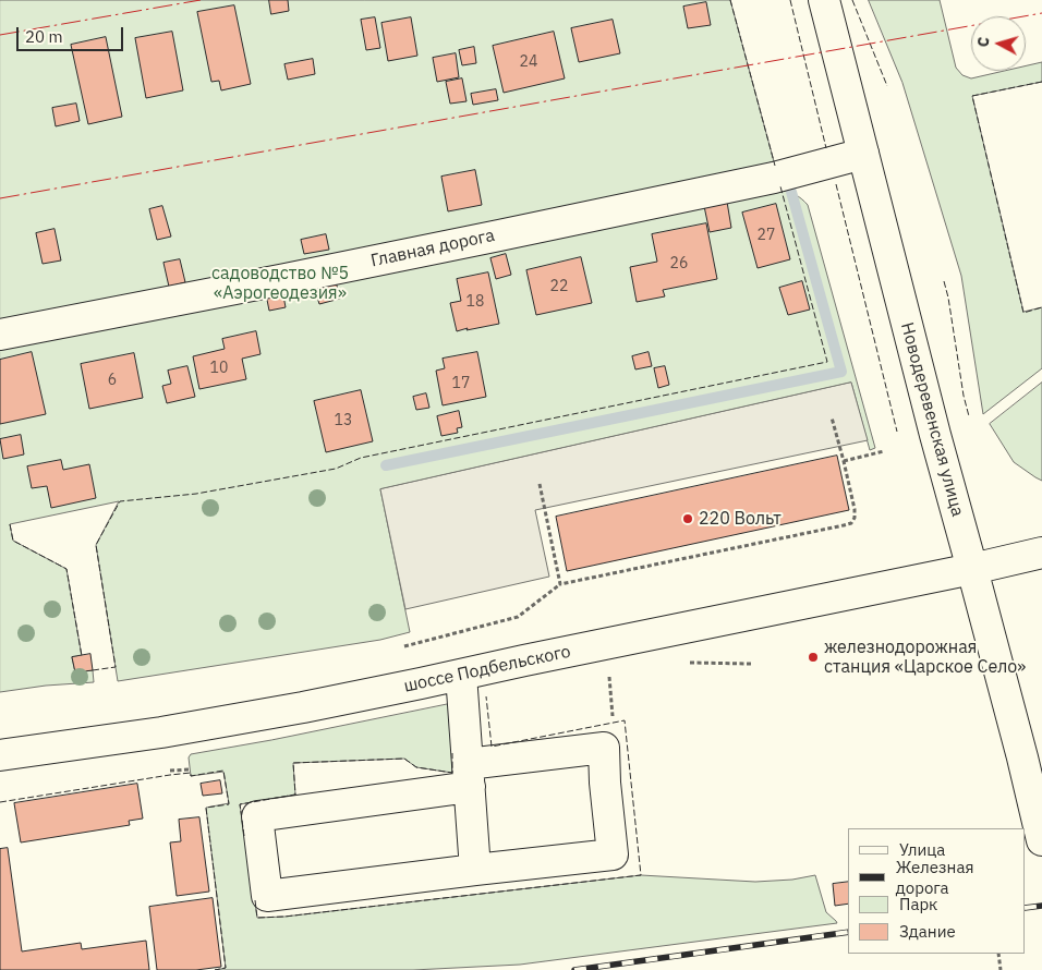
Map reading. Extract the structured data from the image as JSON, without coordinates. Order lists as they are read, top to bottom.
{
  "streets": {
    "street": ["Главная дорога", "Новодеревенская улица", "шоссе Подбельского"]
  },
  "crossings": [
    ["Главная дорога", "Новодеревенская улица"],
    ["Новодеревенская улица", "шоссе Подбельского"]
  ],
  "parks": ["садоводство №5 «Аэрогеодезия»"],
  "places": ["220 Вольт", "железнодорожная станция «Царское Село»"],
  "house_numbers": [
    "24",
    "27",
    "26",
    "22",
    "18",
    "10",
    "6",
    "17",
    "13"
  ],
  "legend": [
    "Улица",
    "Железная дорога",
    "Парк",
    "Здание"
  ],
  "scale_bar": "20 m",
  "north": "left"
}
